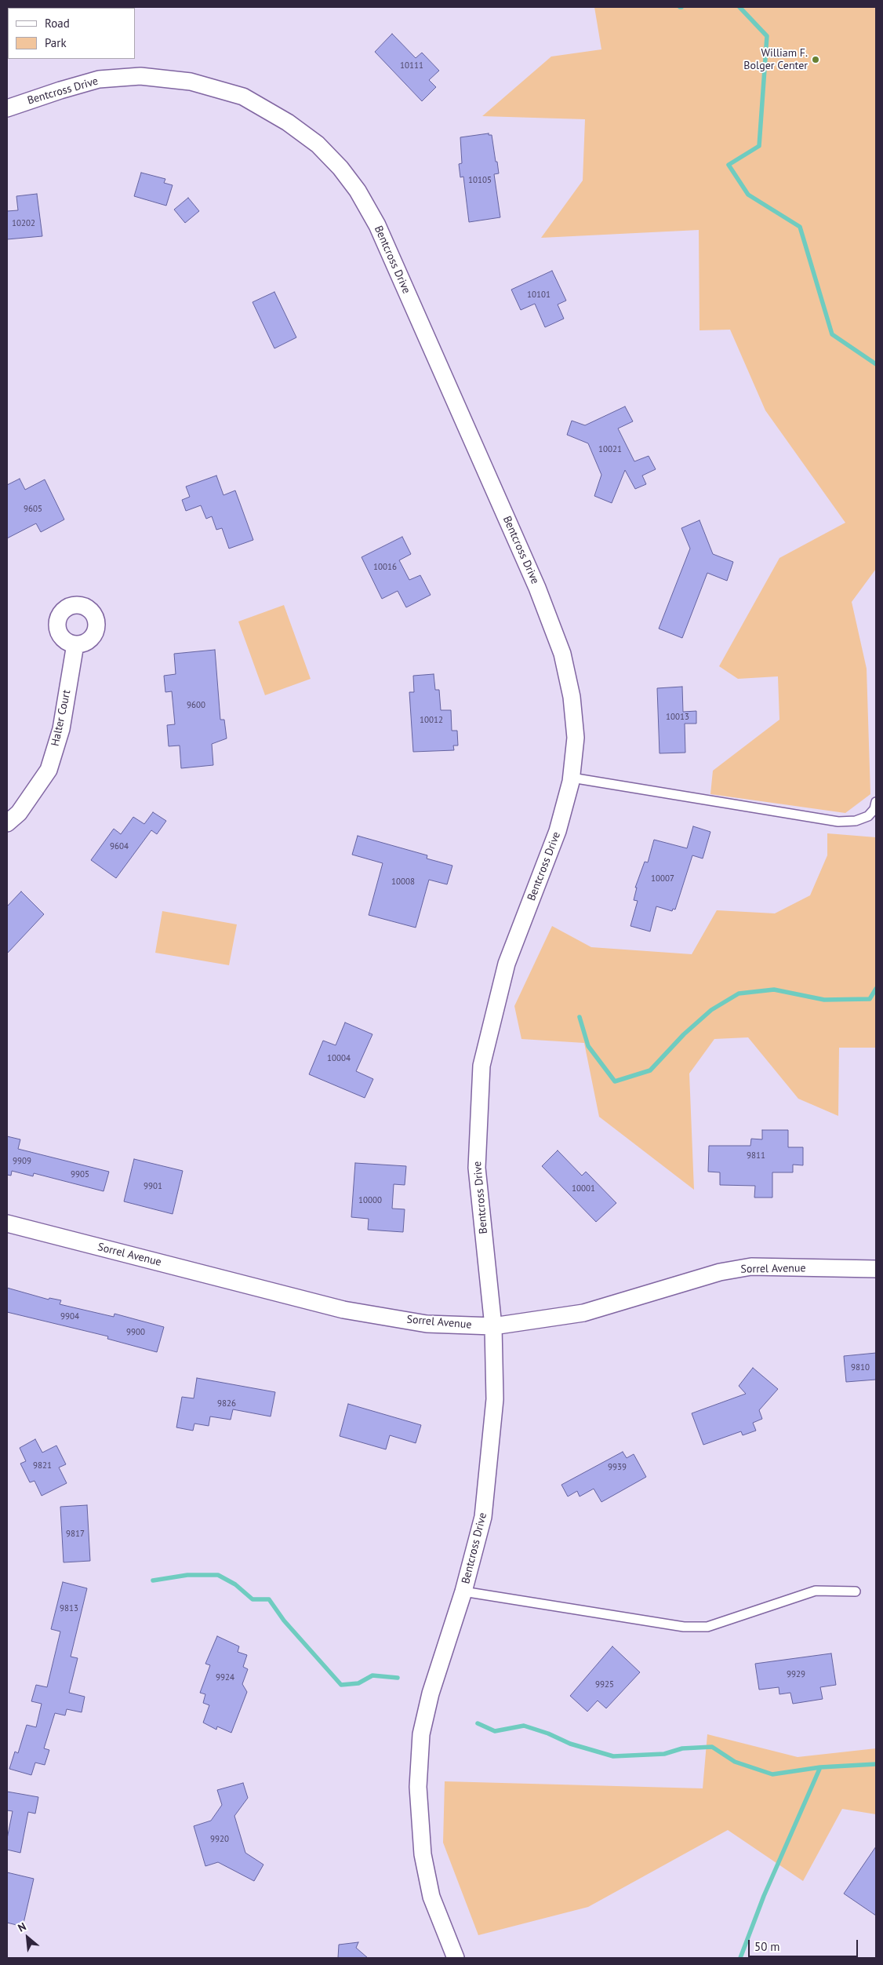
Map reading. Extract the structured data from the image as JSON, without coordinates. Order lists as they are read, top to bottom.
{
  "streets": {
    "street": ["Bentcross Drive", "Halter Court", "Sorrel Avenue"]
  },
  "crossings": [
    ["Bentcross Drive", "Sorrel Avenue"]
  ],
  "places": ["William F. Bolger Center"],
  "house_numbers": [
    "10111",
    "10105",
    "10202",
    "10101",
    "10021",
    "9605",
    "10016",
    "9600",
    "10013",
    "10012",
    "9604",
    "10007",
    "10008",
    "10004",
    "9811",
    "9909",
    "9905",
    "9901",
    "10001",
    "10000",
    "9904",
    "9900",
    "9810",
    "9826",
    "9821",
    "9939",
    "9817",
    "9813",
    "9929",
    "9924",
    "9925",
    "9920"
  ],
  "legend": ["Road", "Park"],
  "scale_bar": "50 m",
  "north": "top left"
}
